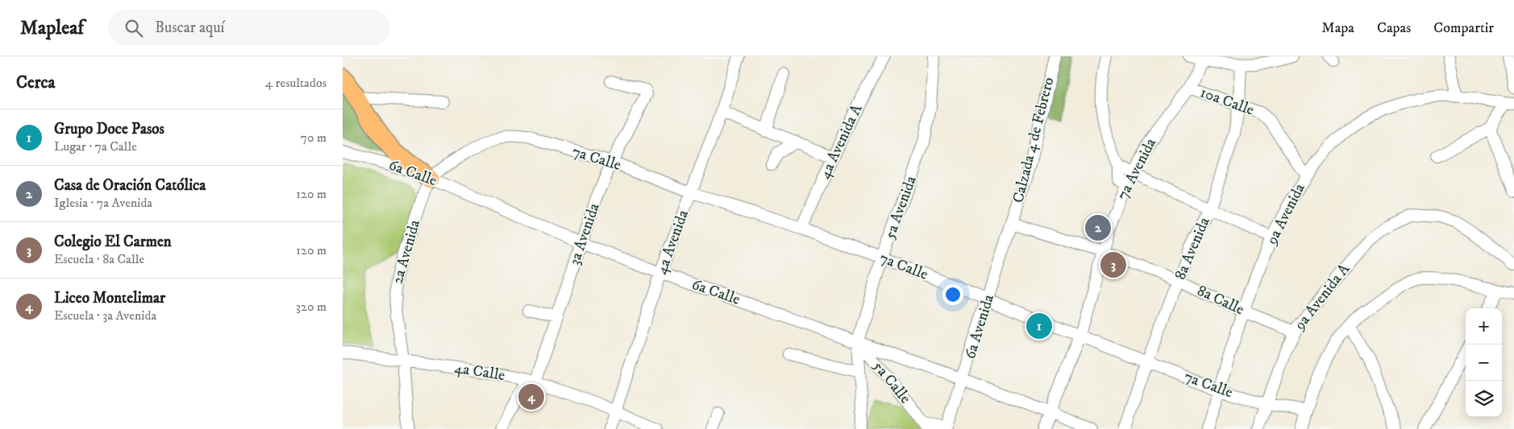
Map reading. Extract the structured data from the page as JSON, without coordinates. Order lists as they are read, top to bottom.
{
  "streets": {
    "street": [
      "10a Calle",
      "Calzada 4 de Febrero",
      "4a Avenida A",
      "7a Calle",
      "7a Avenida",
      "6a Calle",
      "5a Avenida",
      "9a Avenida",
      "3a Avenida",
      "4a Avenida",
      "8a Avenida",
      "2a Avenida",
      "9a Avenida A",
      "8a Calle",
      "6a Avenida",
      "4a Calle",
      "5a Calle"
    ]
  },
  "crossings": [
    ["10a Calle", "7a Avenida"],
    ["10a Calle", "9a Avenida"],
    ["10a Calle", "8a Avenida"],
    ["Calzada 4 de Febrero", "8a Calle"],
    ["Calzada 4 de Febrero", "6a Avenida"],
    ["4a Avenida A", "7a Calle"],
    ["7a Calle", "7a Avenida"],
    ["7a Calle", "5a Avenida"],
    ["7a Calle", "9a Avenida"],
    ["7a Calle", "3a Avenida"],
    ["7a Calle", "4a Avenida"],
    ["7a Calle", "8a Avenida"],
    ["7a Calle", "2a Avenida"],
    ["7a Calle", "9a Avenida A"],
    ["7a Calle", "6a Avenida"],
    ["7a Avenida", "6a Calle"],
    ["7a Avenida", "8a Calle"],
    ["6a Calle", "5a Avenida"],
    ["6a Calle", "3a Avenida"],
    ["6a Calle", "4a Avenida"],
    ["6a Calle", "2a Avenida"],
    ["6a Calle", "6a Avenida"],
    ["6a Calle", "5a Calle"],
    ["5a Avenida", "5a Calle"],
    ["9a Avenida", "8a Calle"],
    ["3a Avenida", "4a Calle"],
    ["4a Avenida", "4a Calle"],
    ["8a Avenida", "8a Calle"],
    ["2a Avenida", "4a Calle"],
    ["8a Calle", "6a Avenida"],
    ["6a Avenida", "5a Calle"]
  ],
  "page": {
    "header": "Mapleaf",
    "search": "Buscar aquí",
    "nav": ["Mapa", "Capas", "Compartir"],
    "heading": ["Cerca", "4 resultados"],
    "list": [
      {
        "mark": "1",
        "name": "Grupo Doce Pasos",
        "note": "Lugar · 7a Calle",
        "value": "70 m"
      },
      {
        "mark": "2",
        "name": "Casa de Oración Católica",
        "note": "Iglesia · 7a Avenida",
        "value": "120 m"
      },
      {
        "mark": "3",
        "name": "Colegio El Carmen",
        "note": "Escuela · 8a Calle",
        "value": "120 m"
      },
      {
        "mark": "4",
        "name": "Liceo Montelimar",
        "note": "Escuela · 3a Avenida",
        "value": "320 m"
      }
    ],
    "pins": [
      "2",
      "3",
      "1",
      "4"
    ],
    "map_buttons": ["+", "−"]
  }
}
